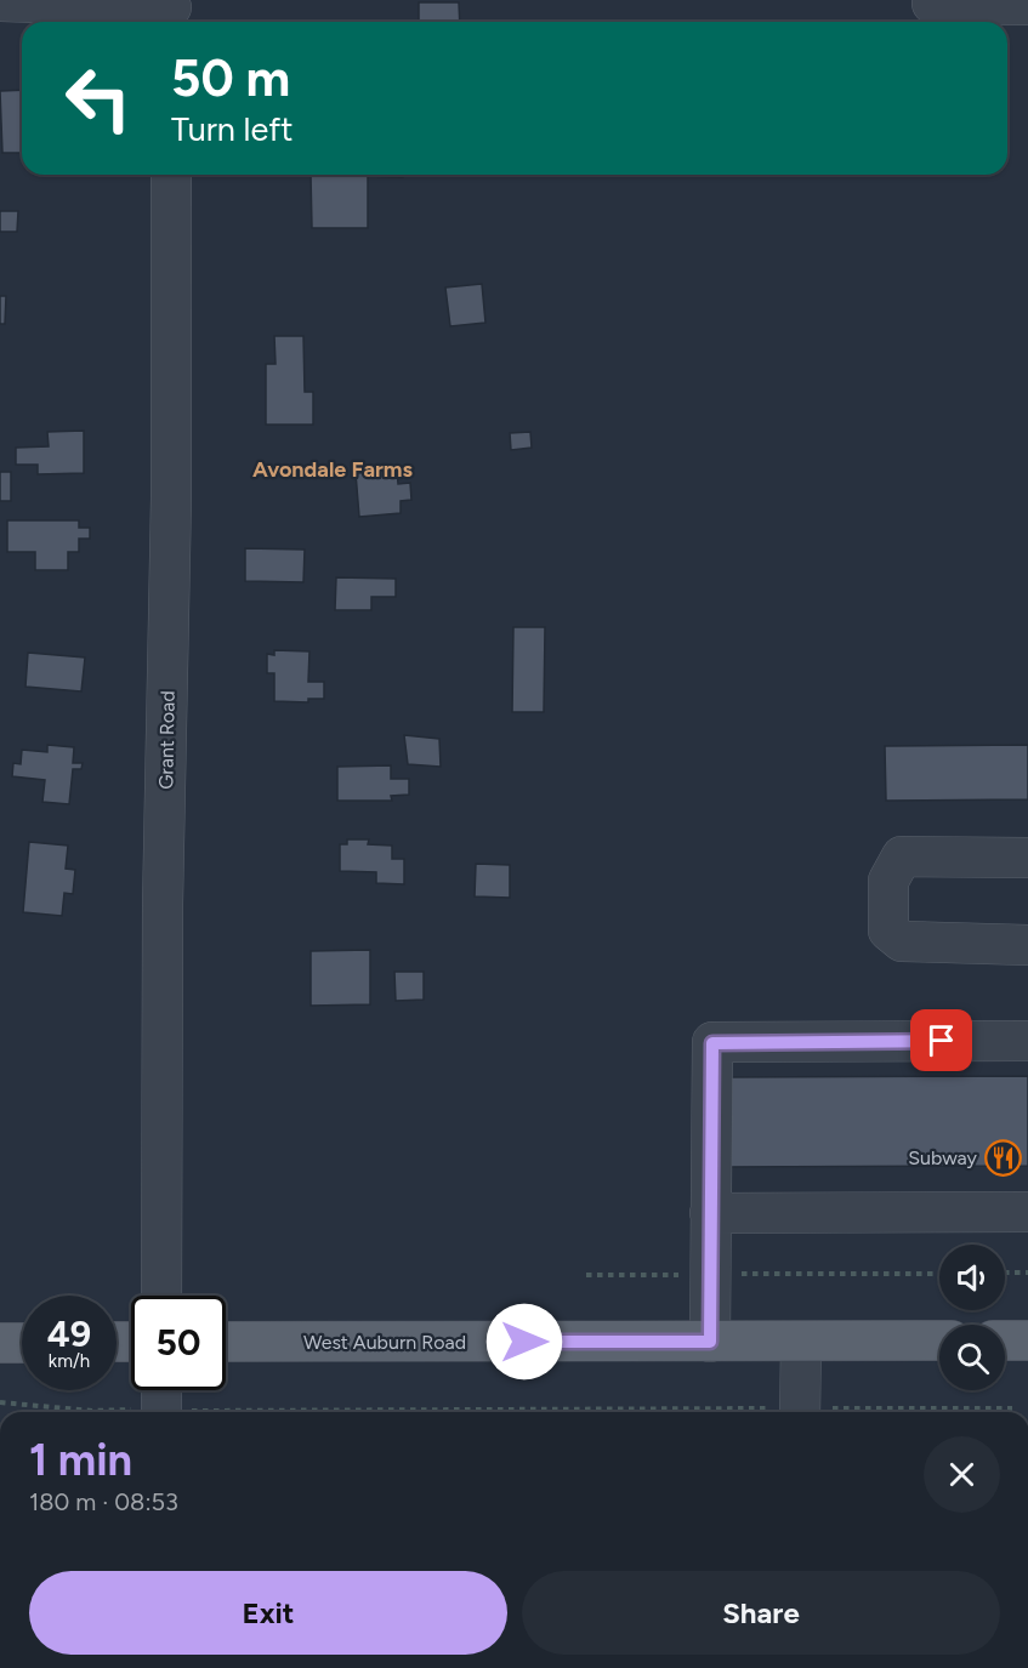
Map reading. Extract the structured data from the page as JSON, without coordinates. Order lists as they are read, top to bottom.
{
  "streets": {
    "main road": ["West Auburn Road"],
    "street": ["Grant Road"]
  },
  "districts": ["Avondale Farms"],
  "places": {
    "restaurant": ["Subway"]
  },
  "page": {
    "turn": ["50 m", "Turn left"],
    "speed": "49 km/h",
    "limit": "50",
    "heading": ["1 min", "180 m · 08:53"],
    "buttons": ["Exit", "Share"]
  }
}
